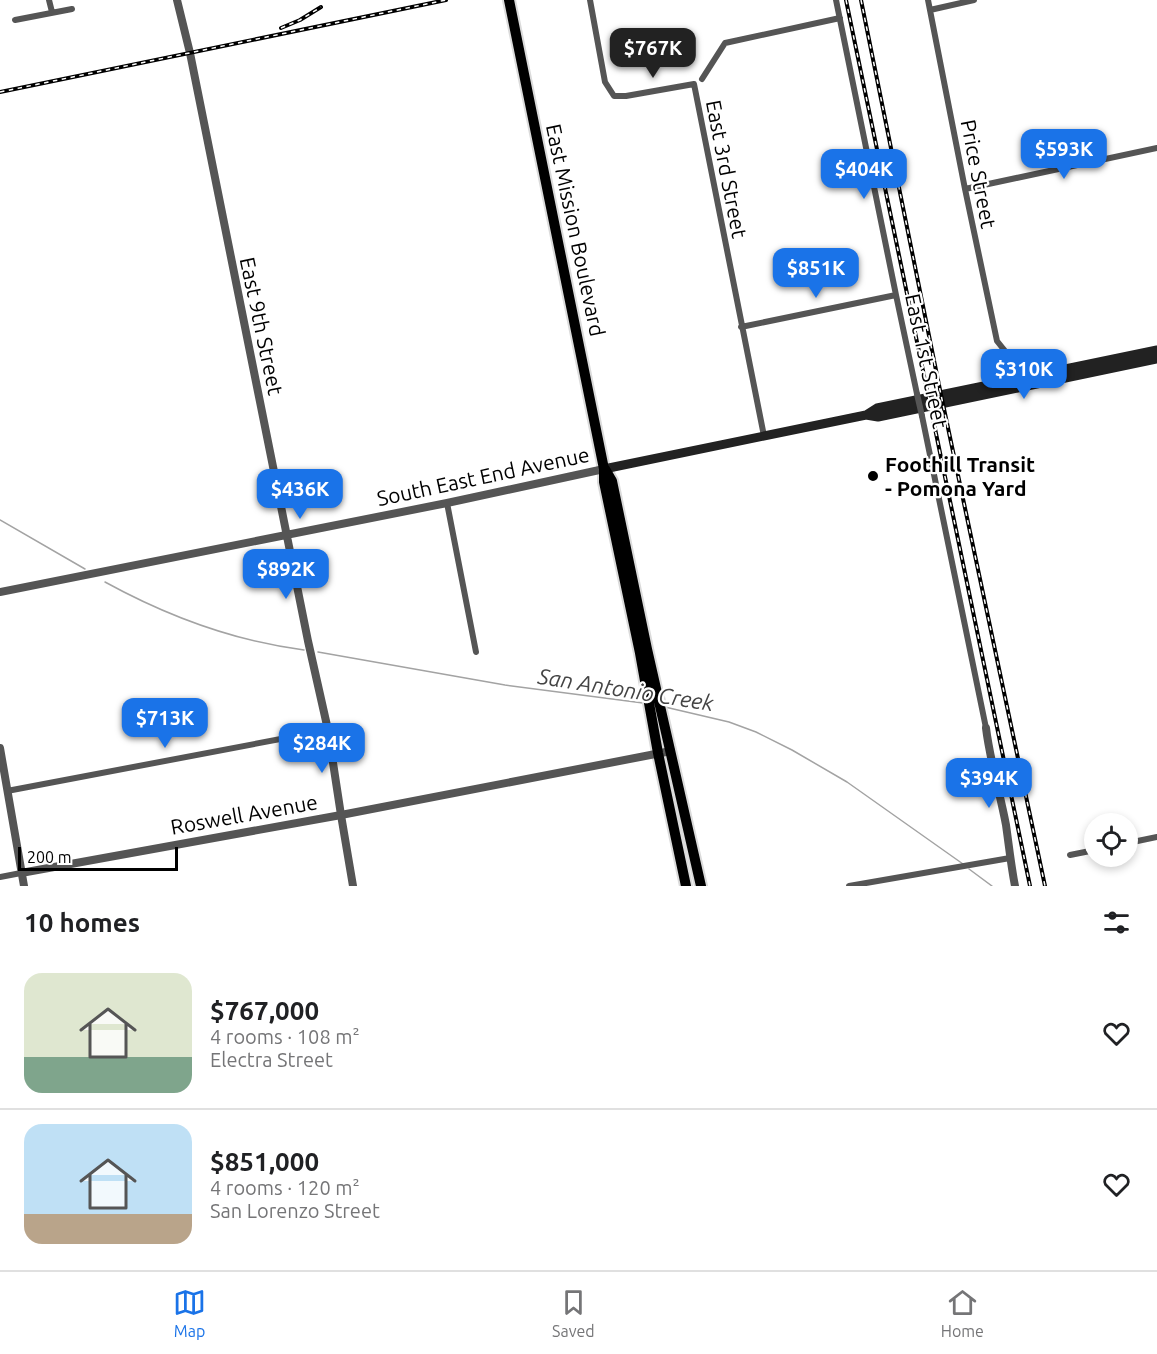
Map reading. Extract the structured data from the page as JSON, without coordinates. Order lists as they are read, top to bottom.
{
  "streets": {
    "main road": ["East Mission Boulevard", "South East End Avenue"],
    "street": [
      "East 3rd Street",
      "Price Street",
      "East 9th Street",
      "East 1st Street",
      "Roswell Avenue"
    ]
  },
  "crossings": [
    ["East 3rd Street", "South East End Avenue"],
    ["East Mission Boulevard", "South East End Avenue"],
    ["East 9th Street", "South East End Avenue"],
    ["East 9th Street", "Roswell Avenue"]
  ],
  "water": ["San Antonio Creek"],
  "places": ["Foothill Transit - Pomona Yard"],
  "scale_bar": "200 m",
  "page": {
    "price": [
      "$767K",
      "$593K",
      "$404K",
      "$851K",
      "$310K",
      "$436K",
      "$892K",
      "$713K",
      "$284K",
      "$394K"
    ],
    "scale": "200 m",
    "heading": "10 homes",
    "list": [
      {
        "name": "$767,000",
        "note": "4 rooms · 108 m² · Electra Street"
      },
      {
        "name": "$851,000",
        "note": "4 rooms · 120 m² · San Lorenzo Street"
      }
    ],
    "tabs": ["Map", "Saved", "Home"]
  }
}
